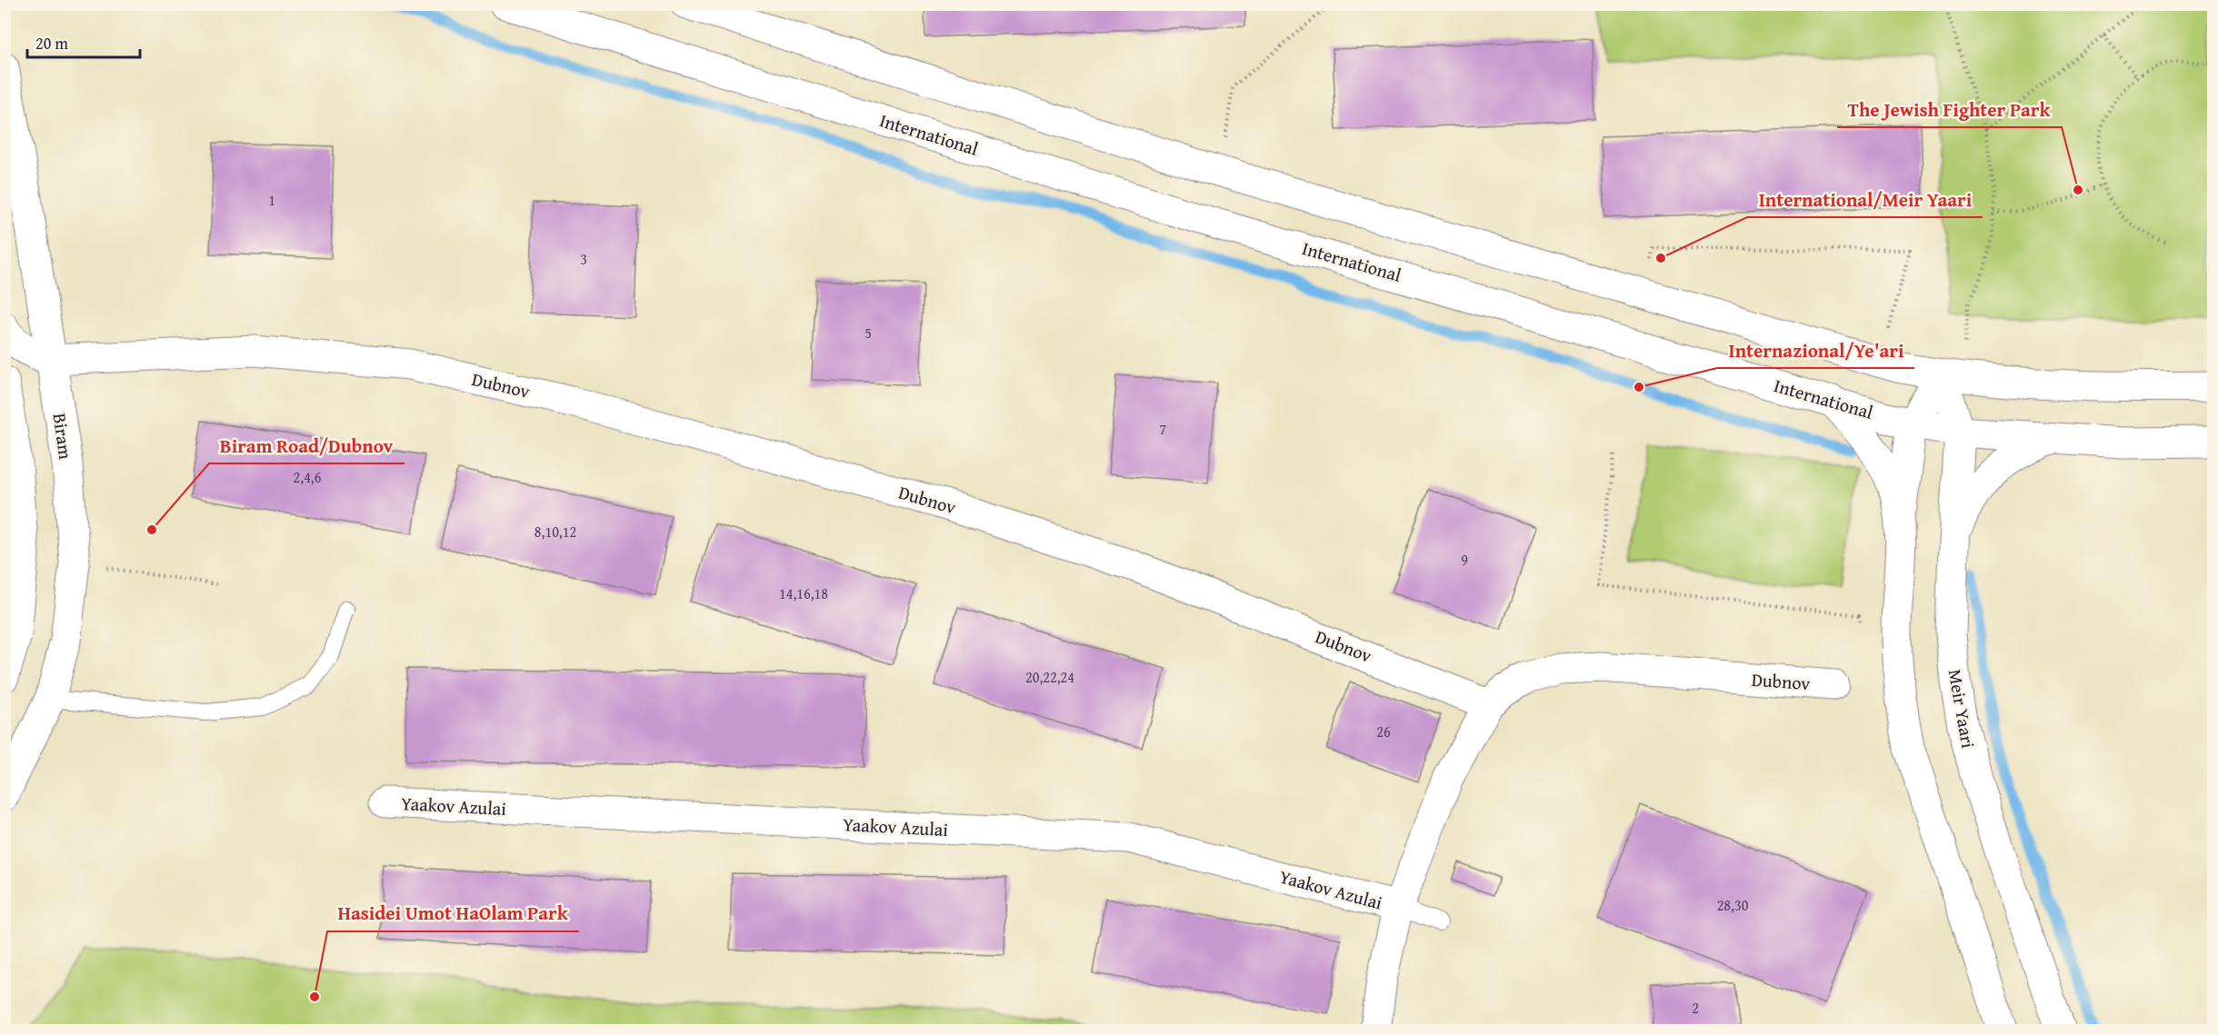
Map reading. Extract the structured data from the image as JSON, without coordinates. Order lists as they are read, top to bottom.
{
  "streets": {
    "street": [
      "International",
      "Dubnov",
      "Biram",
      "Meir Yaari",
      "Yaakov Azulai"
    ]
  },
  "crossings": [
    ["International", "Meir Yaari"],
    ["Dubnov", "Biram"],
    ["Dubnov", "Yaakov Azulai"]
  ],
  "places": [
    "The Jewish Fighter Park",
    "International/Meir Yaari",
    "Internazional/Ye'ari",
    "Biram Road/Dubnov",
    "Hasidei Umot HaOlam Park"
  ],
  "house_numbers": [
    "1",
    "3",
    "5",
    "7",
    "2,4,6",
    "8,10,12",
    "9",
    "14,16,18",
    "20,22,24",
    "26",
    "28,30",
    "2"
  ],
  "scale_bar": "20 m"
}
